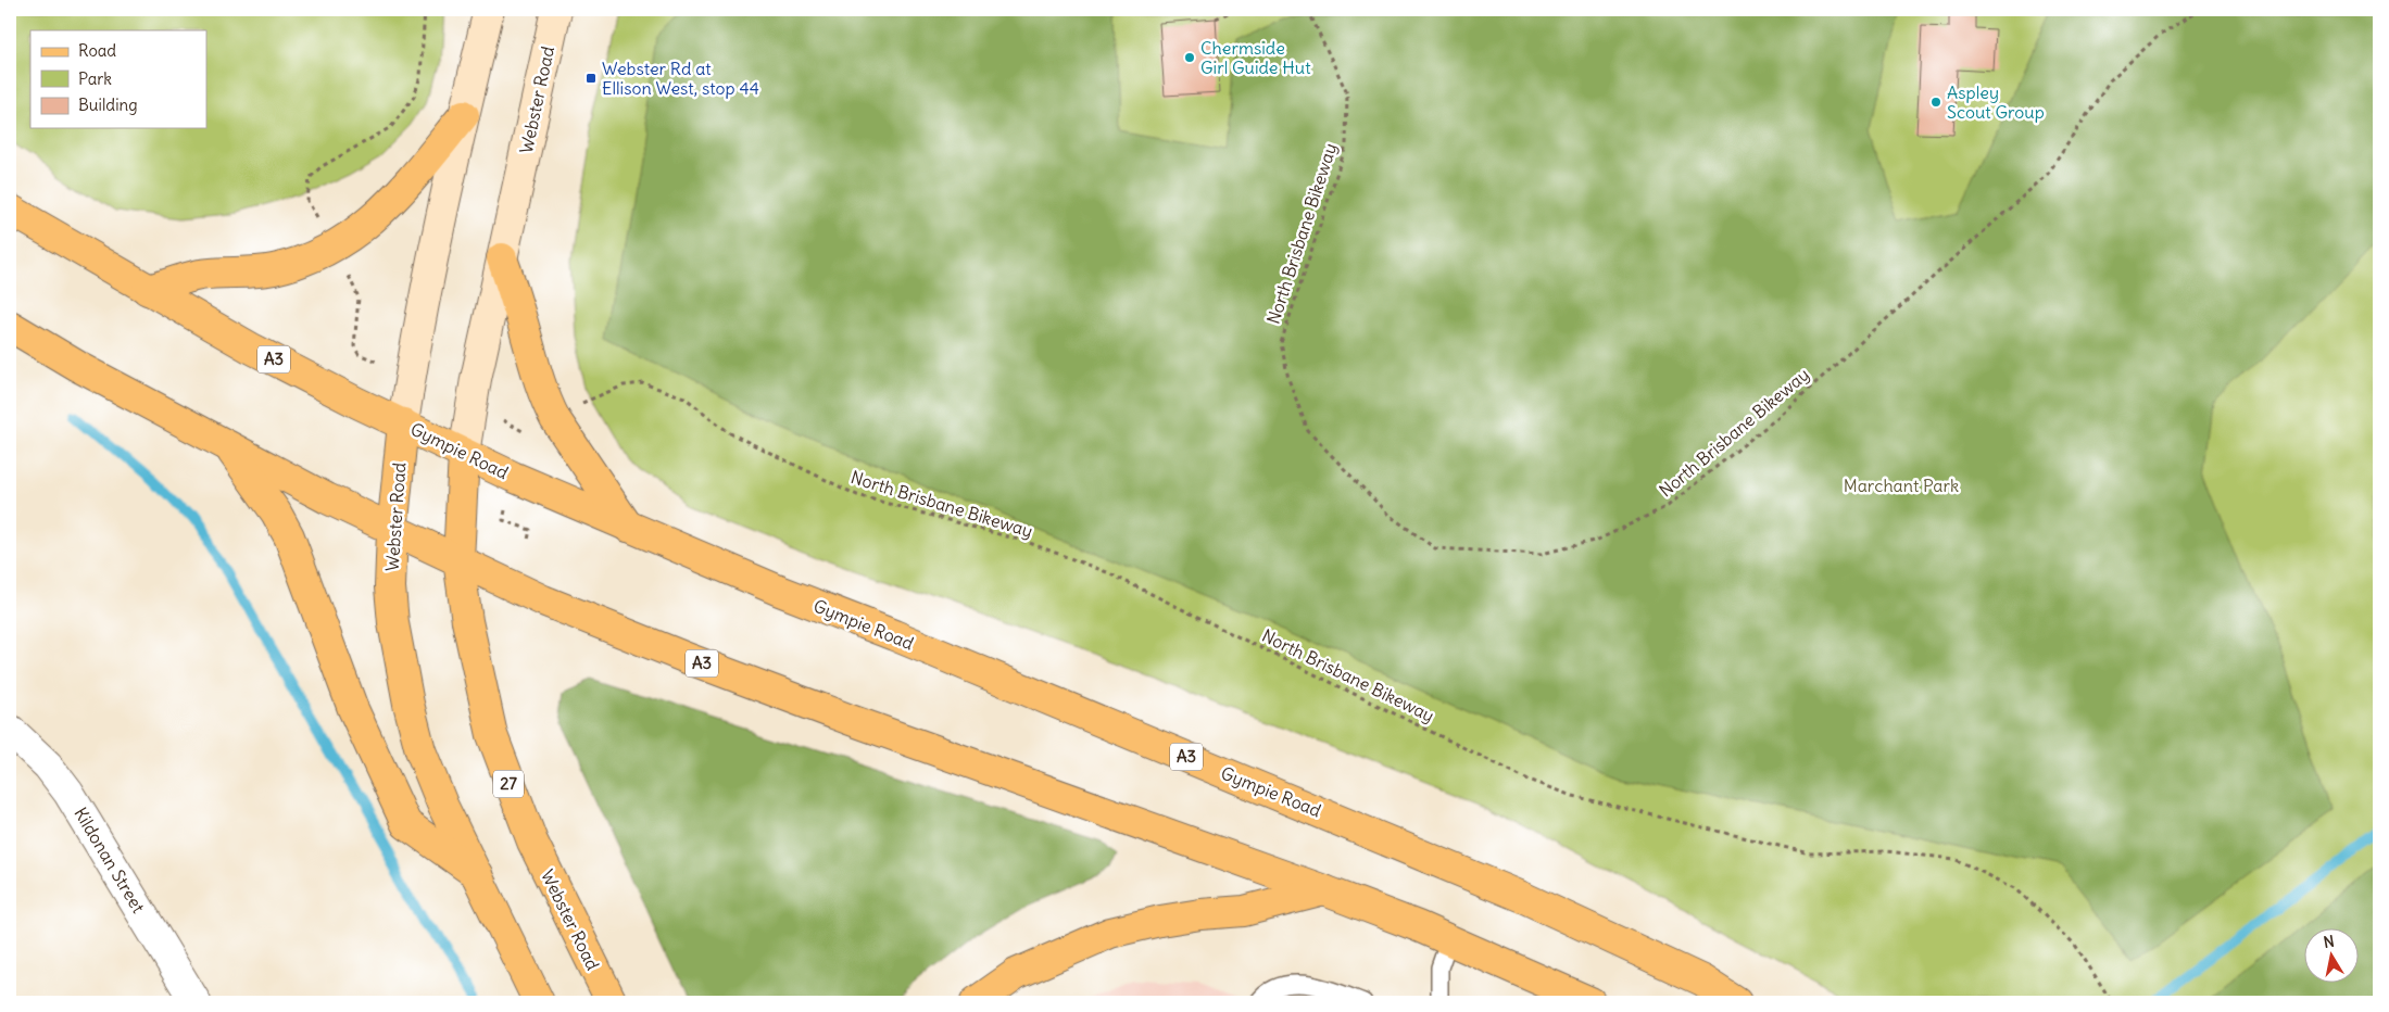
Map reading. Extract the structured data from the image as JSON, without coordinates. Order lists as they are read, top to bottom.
{
  "streets": {
    "main road": [
      "Webster Road",
      "A3",
      "Gympie Road",
      "27"
    ],
    "street": ["Kildonan Street"],
    "path": ["North Brisbane Bikeway"]
  },
  "crossings": [
    ["Webster Road", "A3"],
    ["Webster Road", "Gympie Road"]
  ],
  "parks": ["Marchant Park"],
  "places": {
    "other": ["Chermside Girl Guide Hut", "Aspley Scout Group"],
    "transit": ["Webster Rd at Ellison West, stop 44"]
  },
  "legend": ["Road", "Park", "Building"],
  "north": "top"
}
